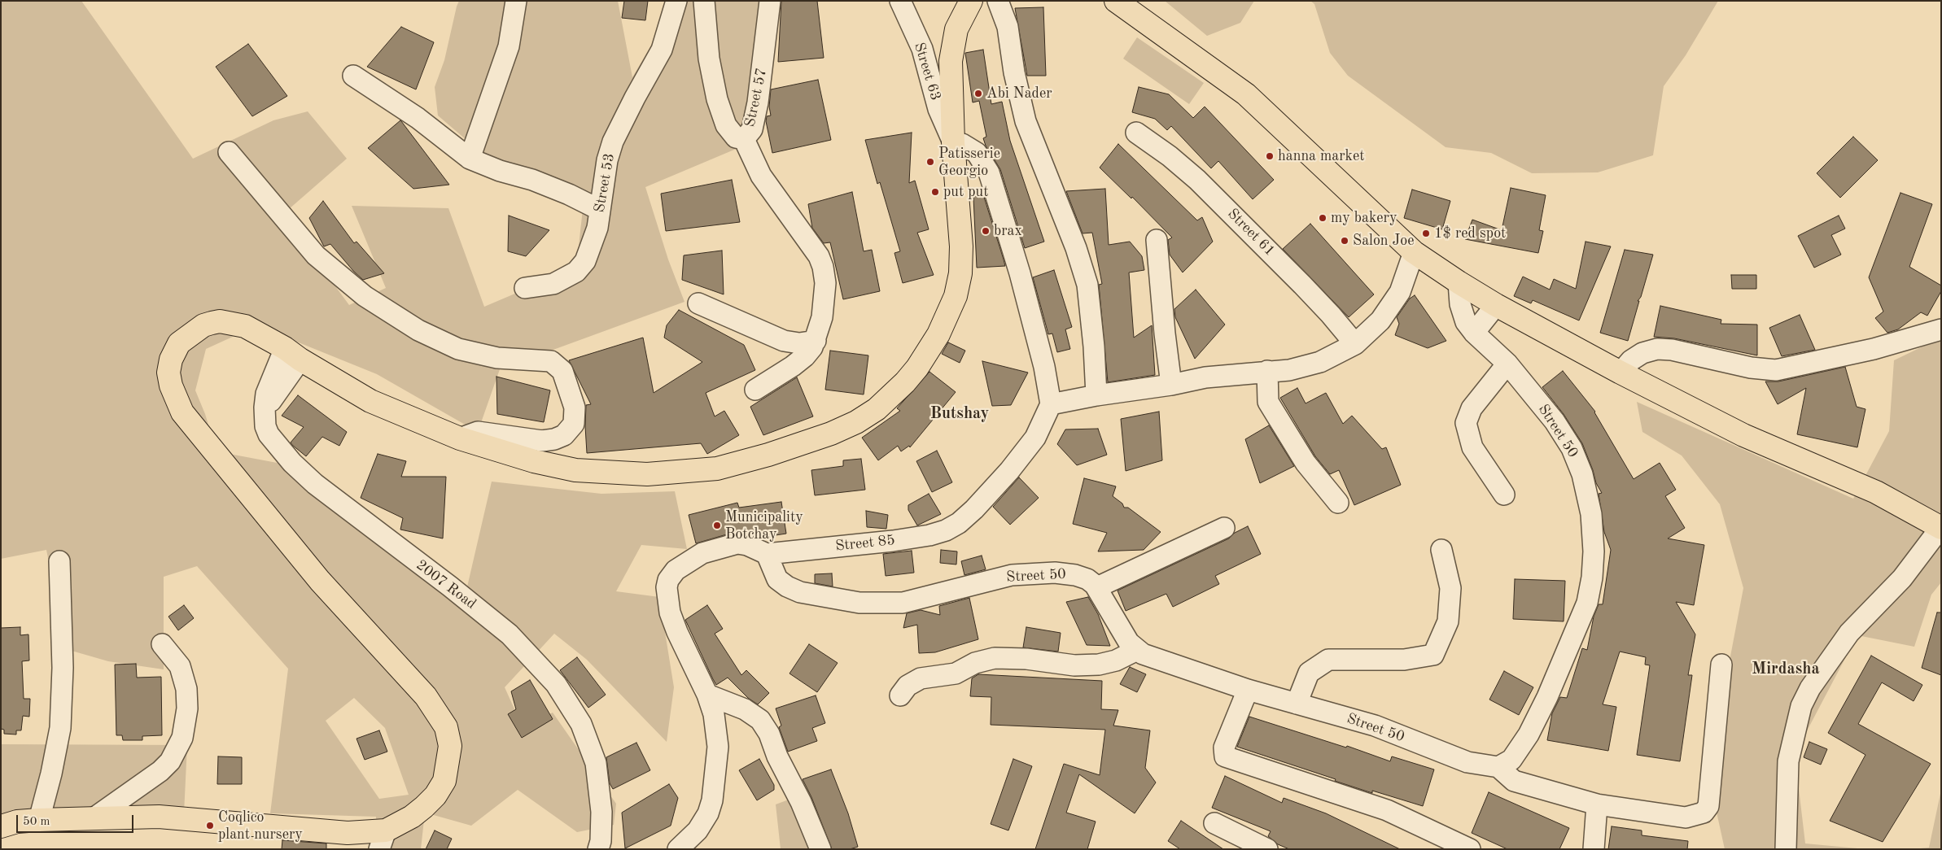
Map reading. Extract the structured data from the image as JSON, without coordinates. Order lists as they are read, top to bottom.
{
  "streets": {
    "street": [
      "Street 63",
      "Street 57",
      "Street 53",
      "Street 61",
      "Street 50",
      "Street 85",
      "2007 Road"
    ]
  },
  "crossings": [
    ["Street 50", "Street 85"]
  ],
  "districts": ["Butshay", "Mirdasha"],
  "places": [
    "Abi Nader",
    "hanna market",
    "Patisserie Georgio",
    "put put",
    "my bakery",
    "brax",
    "1$ red spot",
    "Salon Joe",
    "Municipality Botchay",
    "Coqlico plant nursery"
  ],
  "scale_bar": "50 m"
}
